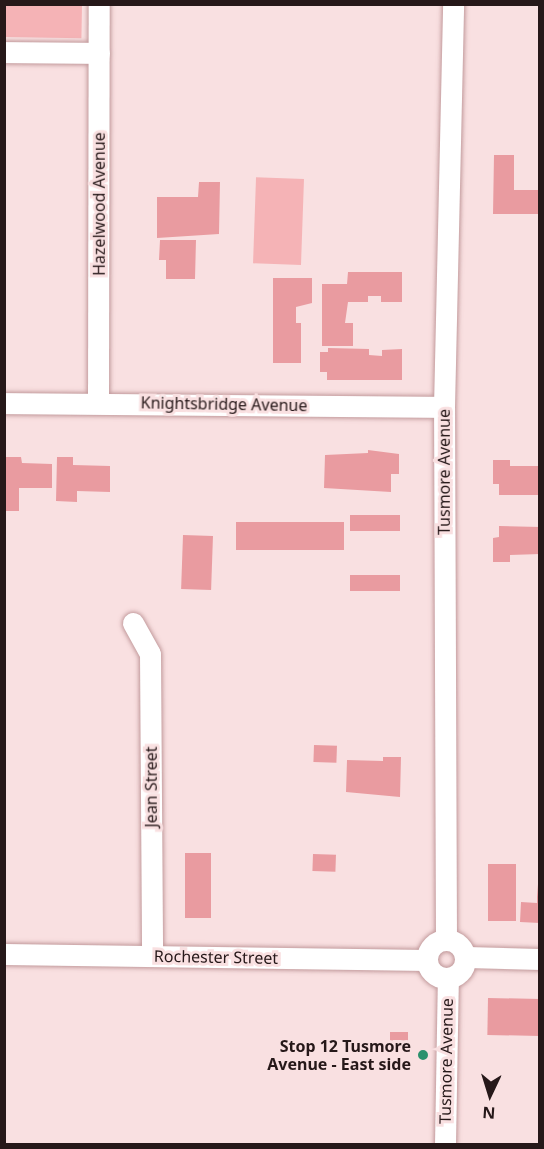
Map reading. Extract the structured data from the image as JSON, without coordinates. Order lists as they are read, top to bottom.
{
  "streets": {
    "street": [
      "Hazelwood Avenue",
      "Knightsbridge Avenue",
      "Tusmore Avenue",
      "Jean Street",
      "Rochester Street"
    ]
  },
  "crossings": [
    ["Hazelwood Avenue", "Knightsbridge Avenue"],
    ["Knightsbridge Avenue", "Tusmore Avenue"],
    ["Tusmore Avenue", "Rochester Street"],
    ["Jean Street", "Rochester Street"]
  ],
  "places": ["Stop 12 Tusmore Avenue - East side"],
  "north": "bottom"
}
